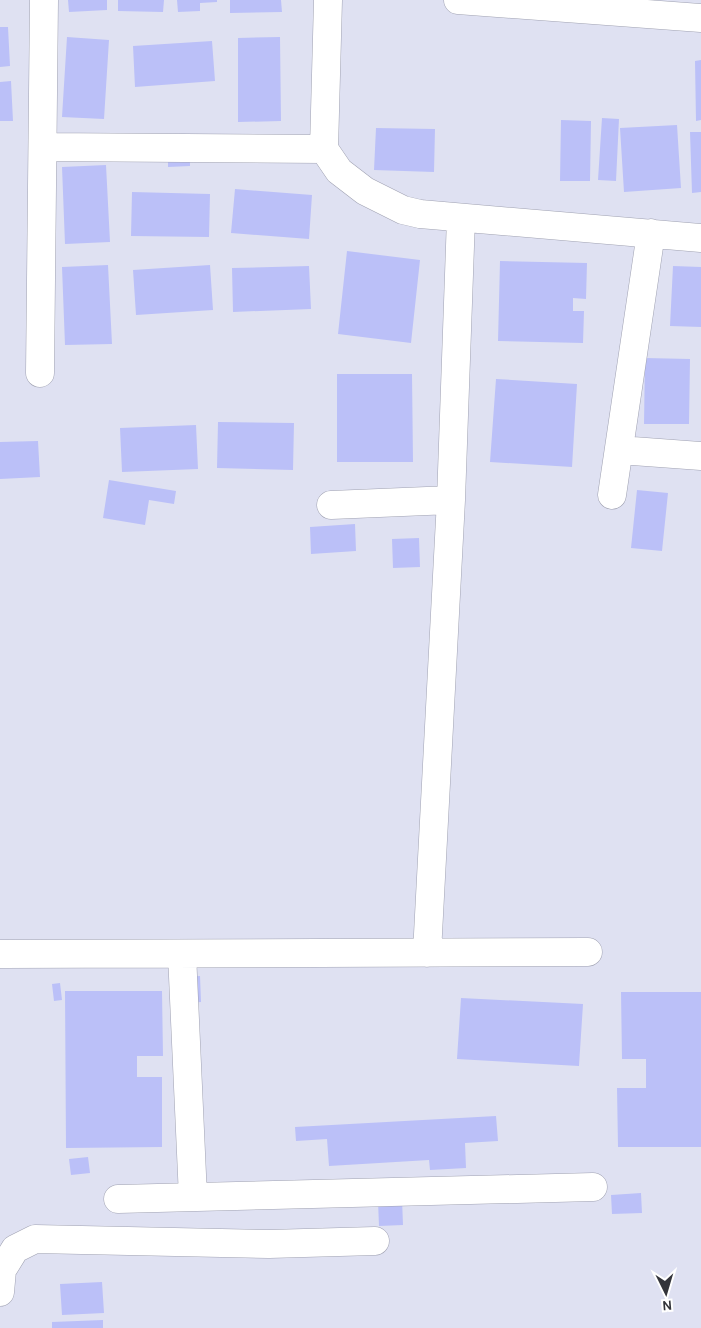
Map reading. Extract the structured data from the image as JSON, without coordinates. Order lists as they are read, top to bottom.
{
  "north": "bottom"
}
